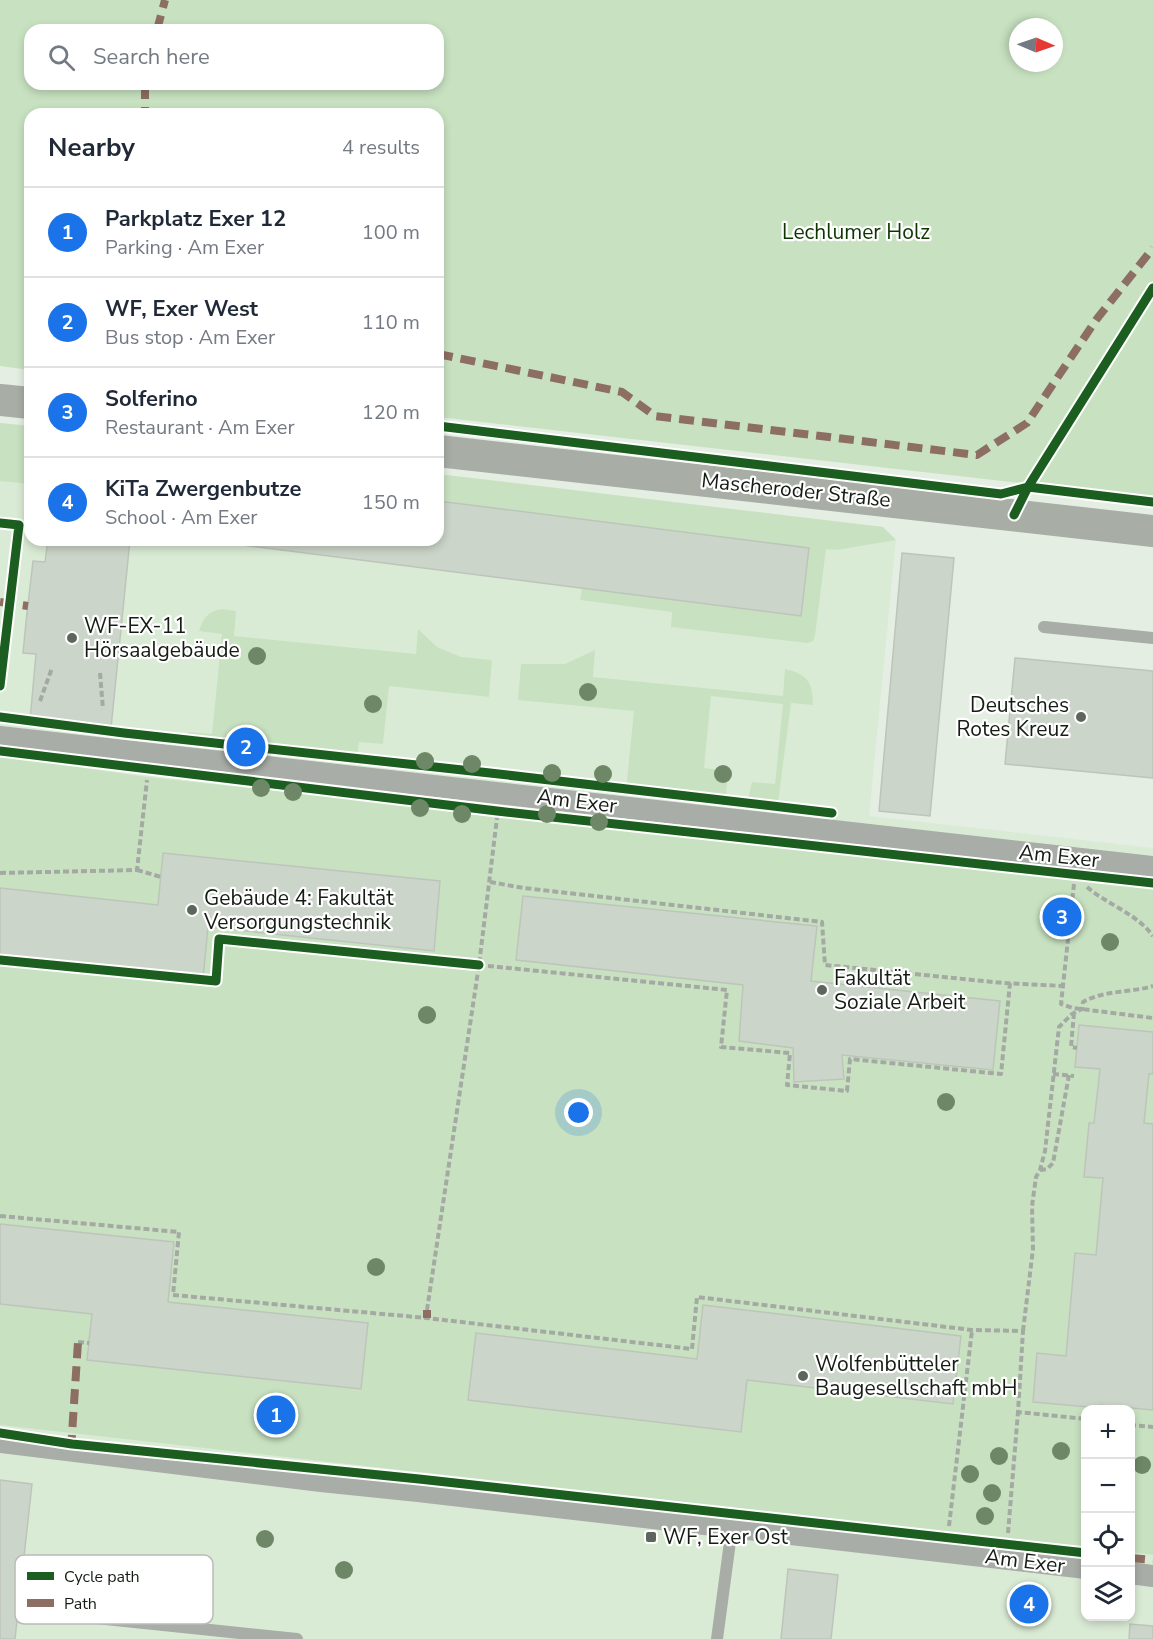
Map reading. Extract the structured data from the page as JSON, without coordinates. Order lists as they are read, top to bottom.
{
  "streets": {
    "main road": ["Mascheroder Straße"],
    "street": ["Am Exer"]
  },
  "parks": ["Lechlumer Holz"],
  "places": {
    "other": [
      "WF-EX-11 Hörsaalgebäude",
      "Deutsches Rotes Kreuz",
      "Gebäude 4: Fakultät Versorgungstechnik",
      "Fakultät Soziale Arbeit",
      "Wolfenbütteler Baugesellschaft mbH"
    ],
    "transit": ["WF, Exer Ost"]
  },
  "legend": ["Cycle path", "Path"],
  "north": "right",
  "page": {
    "search": "Search here",
    "heading": ["Nearby", "4 results"],
    "list": [
      {
        "mark": "1",
        "name": "Parkplatz Exer 12",
        "note": "Parking · Am Exer",
        "value": "100 m"
      },
      {
        "mark": "2",
        "name": "WF, Exer West",
        "note": "Bus stop · Am Exer",
        "value": "110 m"
      },
      {
        "mark": "3",
        "name": "Solferino",
        "note": "Restaurant · Am Exer",
        "value": "120 m"
      },
      {
        "mark": "4",
        "name": "KiTa Zwergenbutze",
        "note": "School · Am Exer",
        "value": "150 m"
      }
    ],
    "pins": [
      "2",
      "3",
      "1",
      "4"
    ],
    "map_buttons": ["+", "−"]
  }
}
